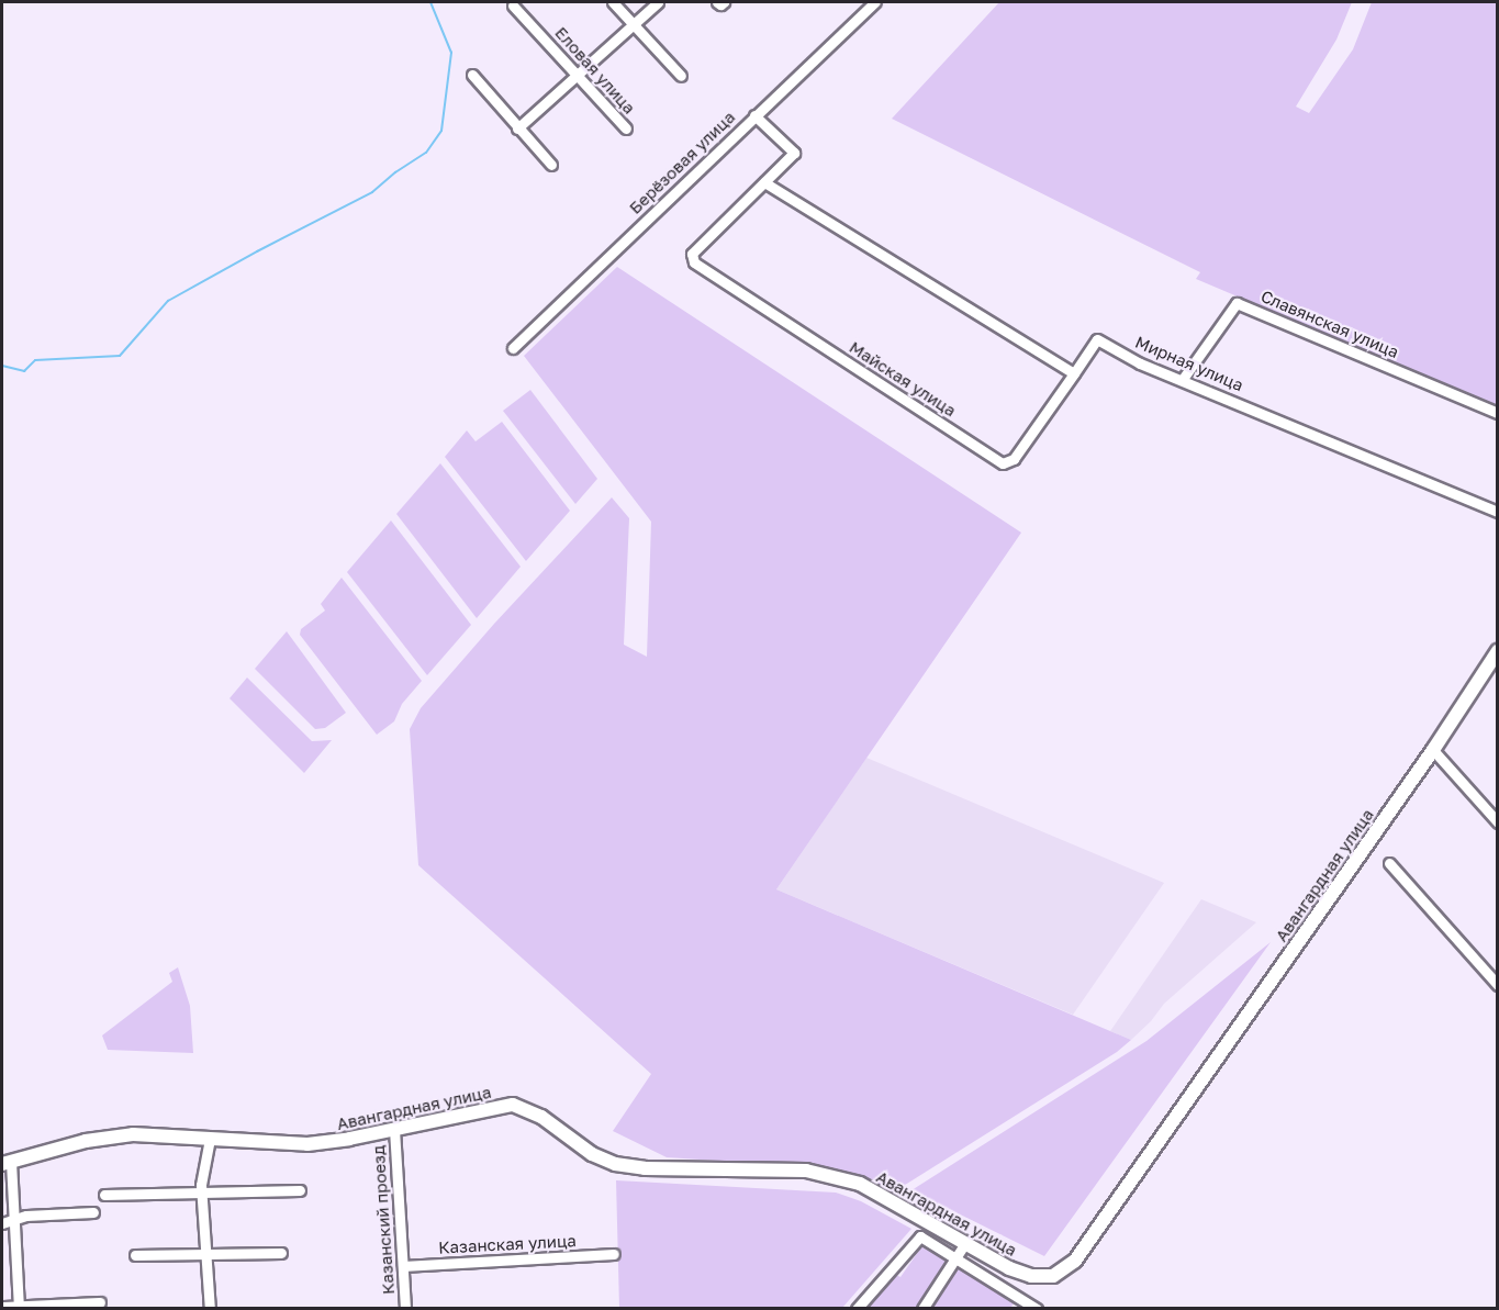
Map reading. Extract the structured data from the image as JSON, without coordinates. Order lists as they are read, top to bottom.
{
  "streets": {
    "main road": ["Авангардная улица"],
    "street": [
      "Еловая улица",
      "Берёзовая улица",
      "Славянская улица",
      "Мирная улица",
      "Майская улица",
      "Казанский проезд",
      "Казанская улица"
    ]
  },
  "crossings": [
    ["Славянская улица", "Мирная улица"],
    ["Мирная улица", "Майская улица"],
    ["Авангардная улица", "Казанский проезд"],
    ["Казанский проезд", "Казанская улица"]
  ]
}
